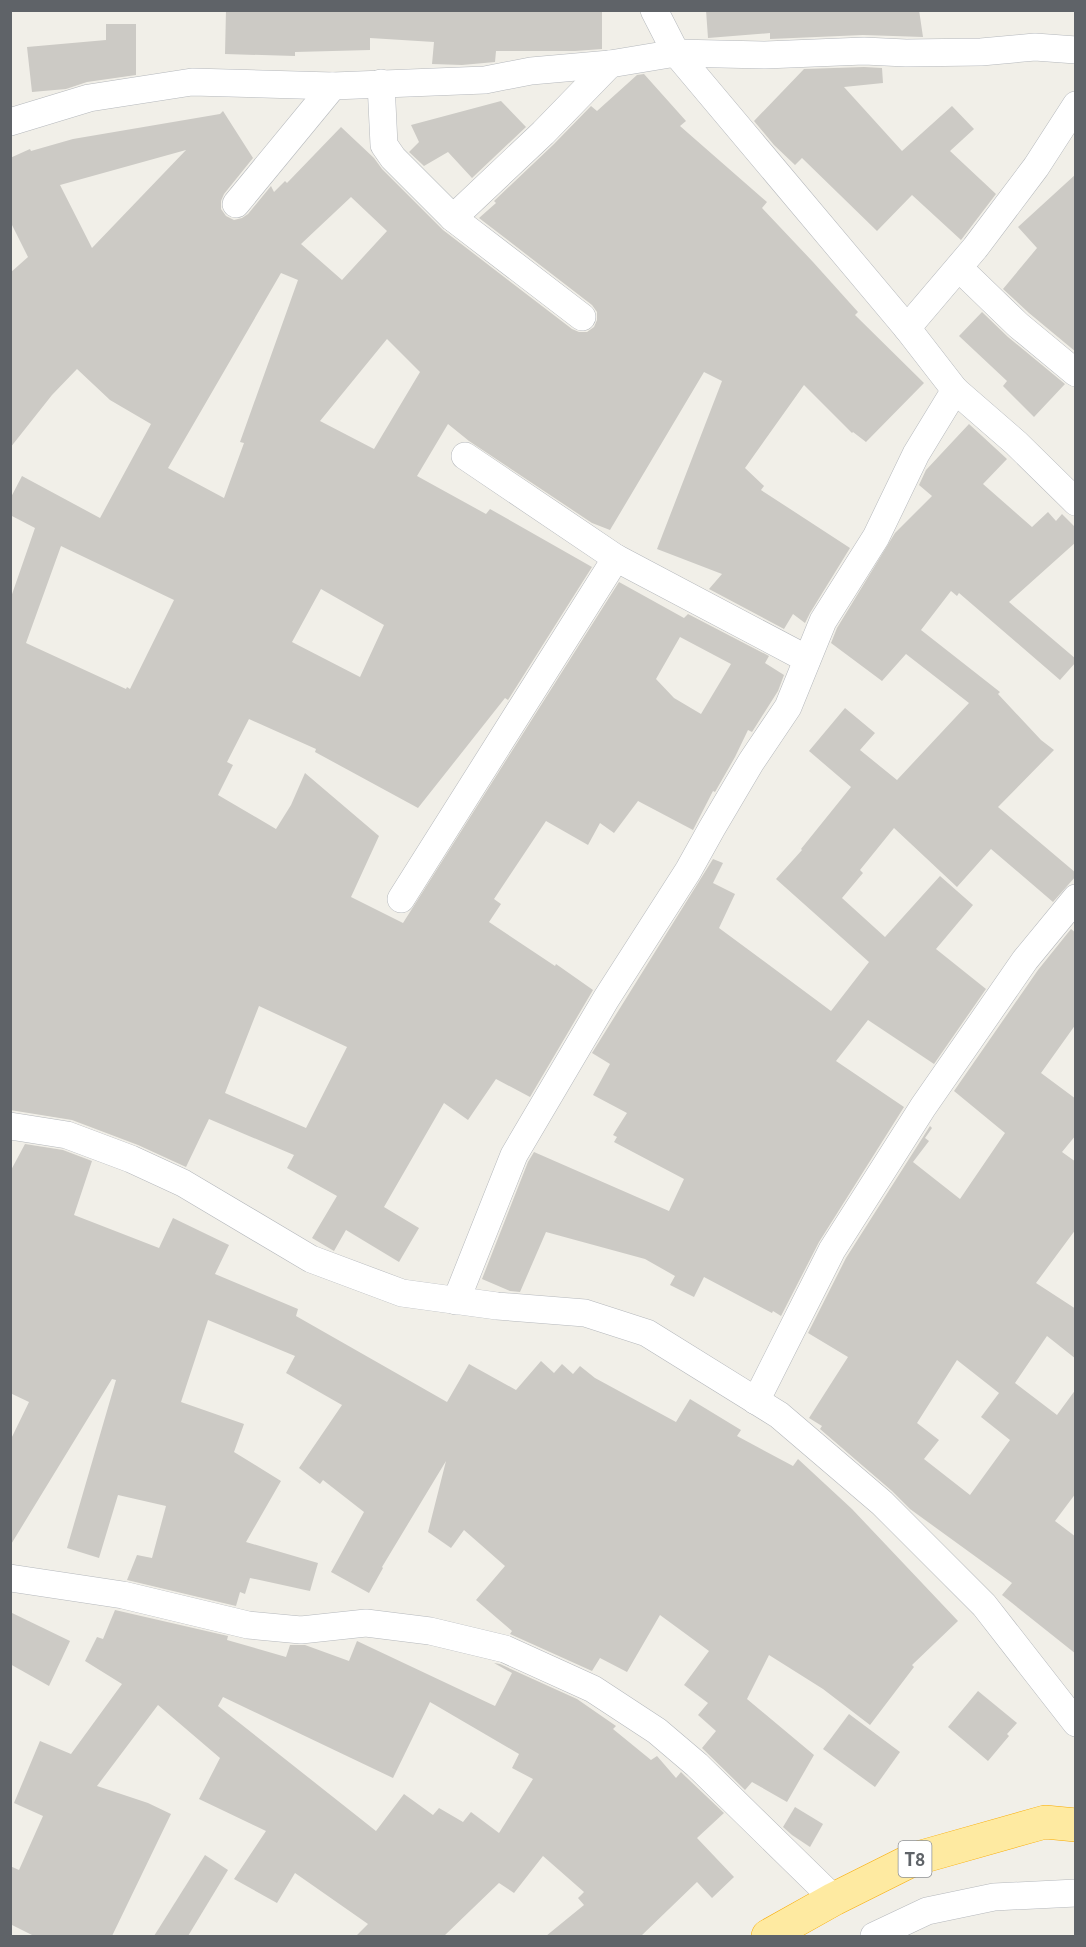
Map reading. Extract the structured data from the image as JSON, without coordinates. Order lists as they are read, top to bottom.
{
  "streets": {
    "highway": ["T8"]
  }
}
